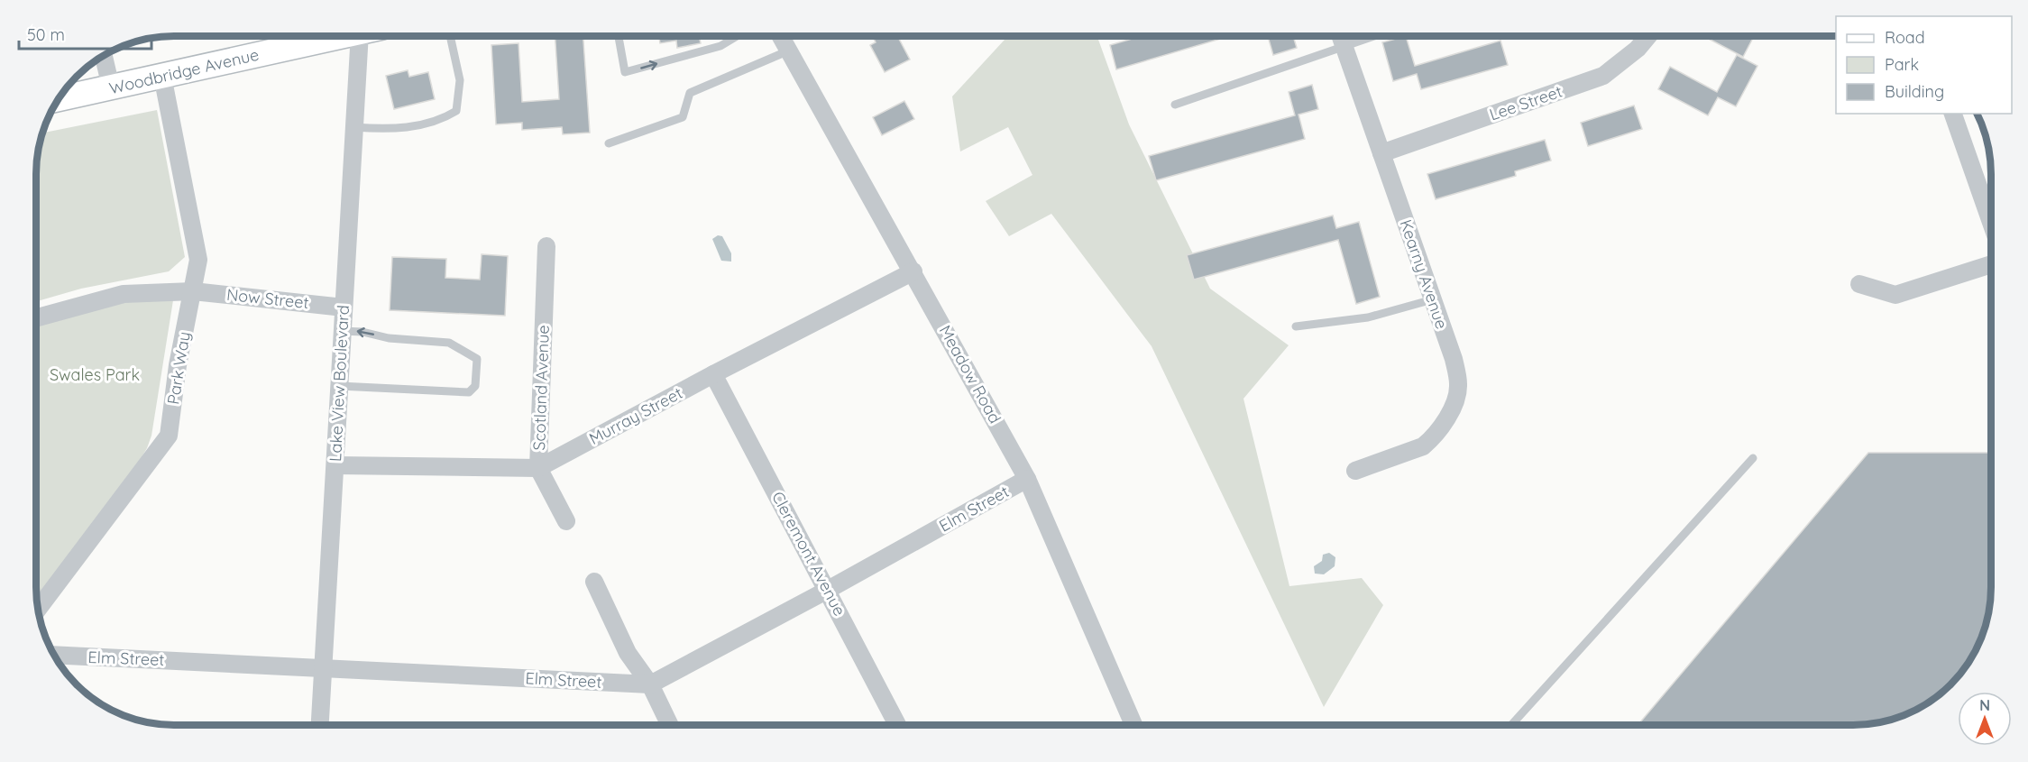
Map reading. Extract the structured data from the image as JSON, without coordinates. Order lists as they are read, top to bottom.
{
  "streets": {
    "main road": ["Woodbridge Avenue"],
    "street": [
      "Lee Street",
      "Kearny Avenue",
      "Now Street",
      "Park Way",
      "Meadow Road",
      "Lake View Boulevard",
      "Scotland Avenue",
      "Murray Street",
      "Elm Street",
      "Cleremont Avenue"
    ]
  },
  "crossings": [
    ["Woodbridge Avenue", "Park Way"],
    ["Lee Street", "Kearny Avenue"],
    ["Now Street", "Park Way"],
    ["Now Street", "Lake View Boulevard"],
    ["Meadow Road", "Murray Street"],
    ["Meadow Road", "Elm Street"],
    ["Lake View Boulevard", "Murray Street"],
    ["Lake View Boulevard", "Elm Street"],
    ["Scotland Avenue", "Murray Street"],
    ["Murray Street", "Cleremont Avenue"],
    ["Elm Street", "Cleremont Avenue"]
  ],
  "parks": ["Swales Park"],
  "legend": ["Road", "Park", "Building"],
  "scale_bar": "50 m",
  "north": "top"
}
